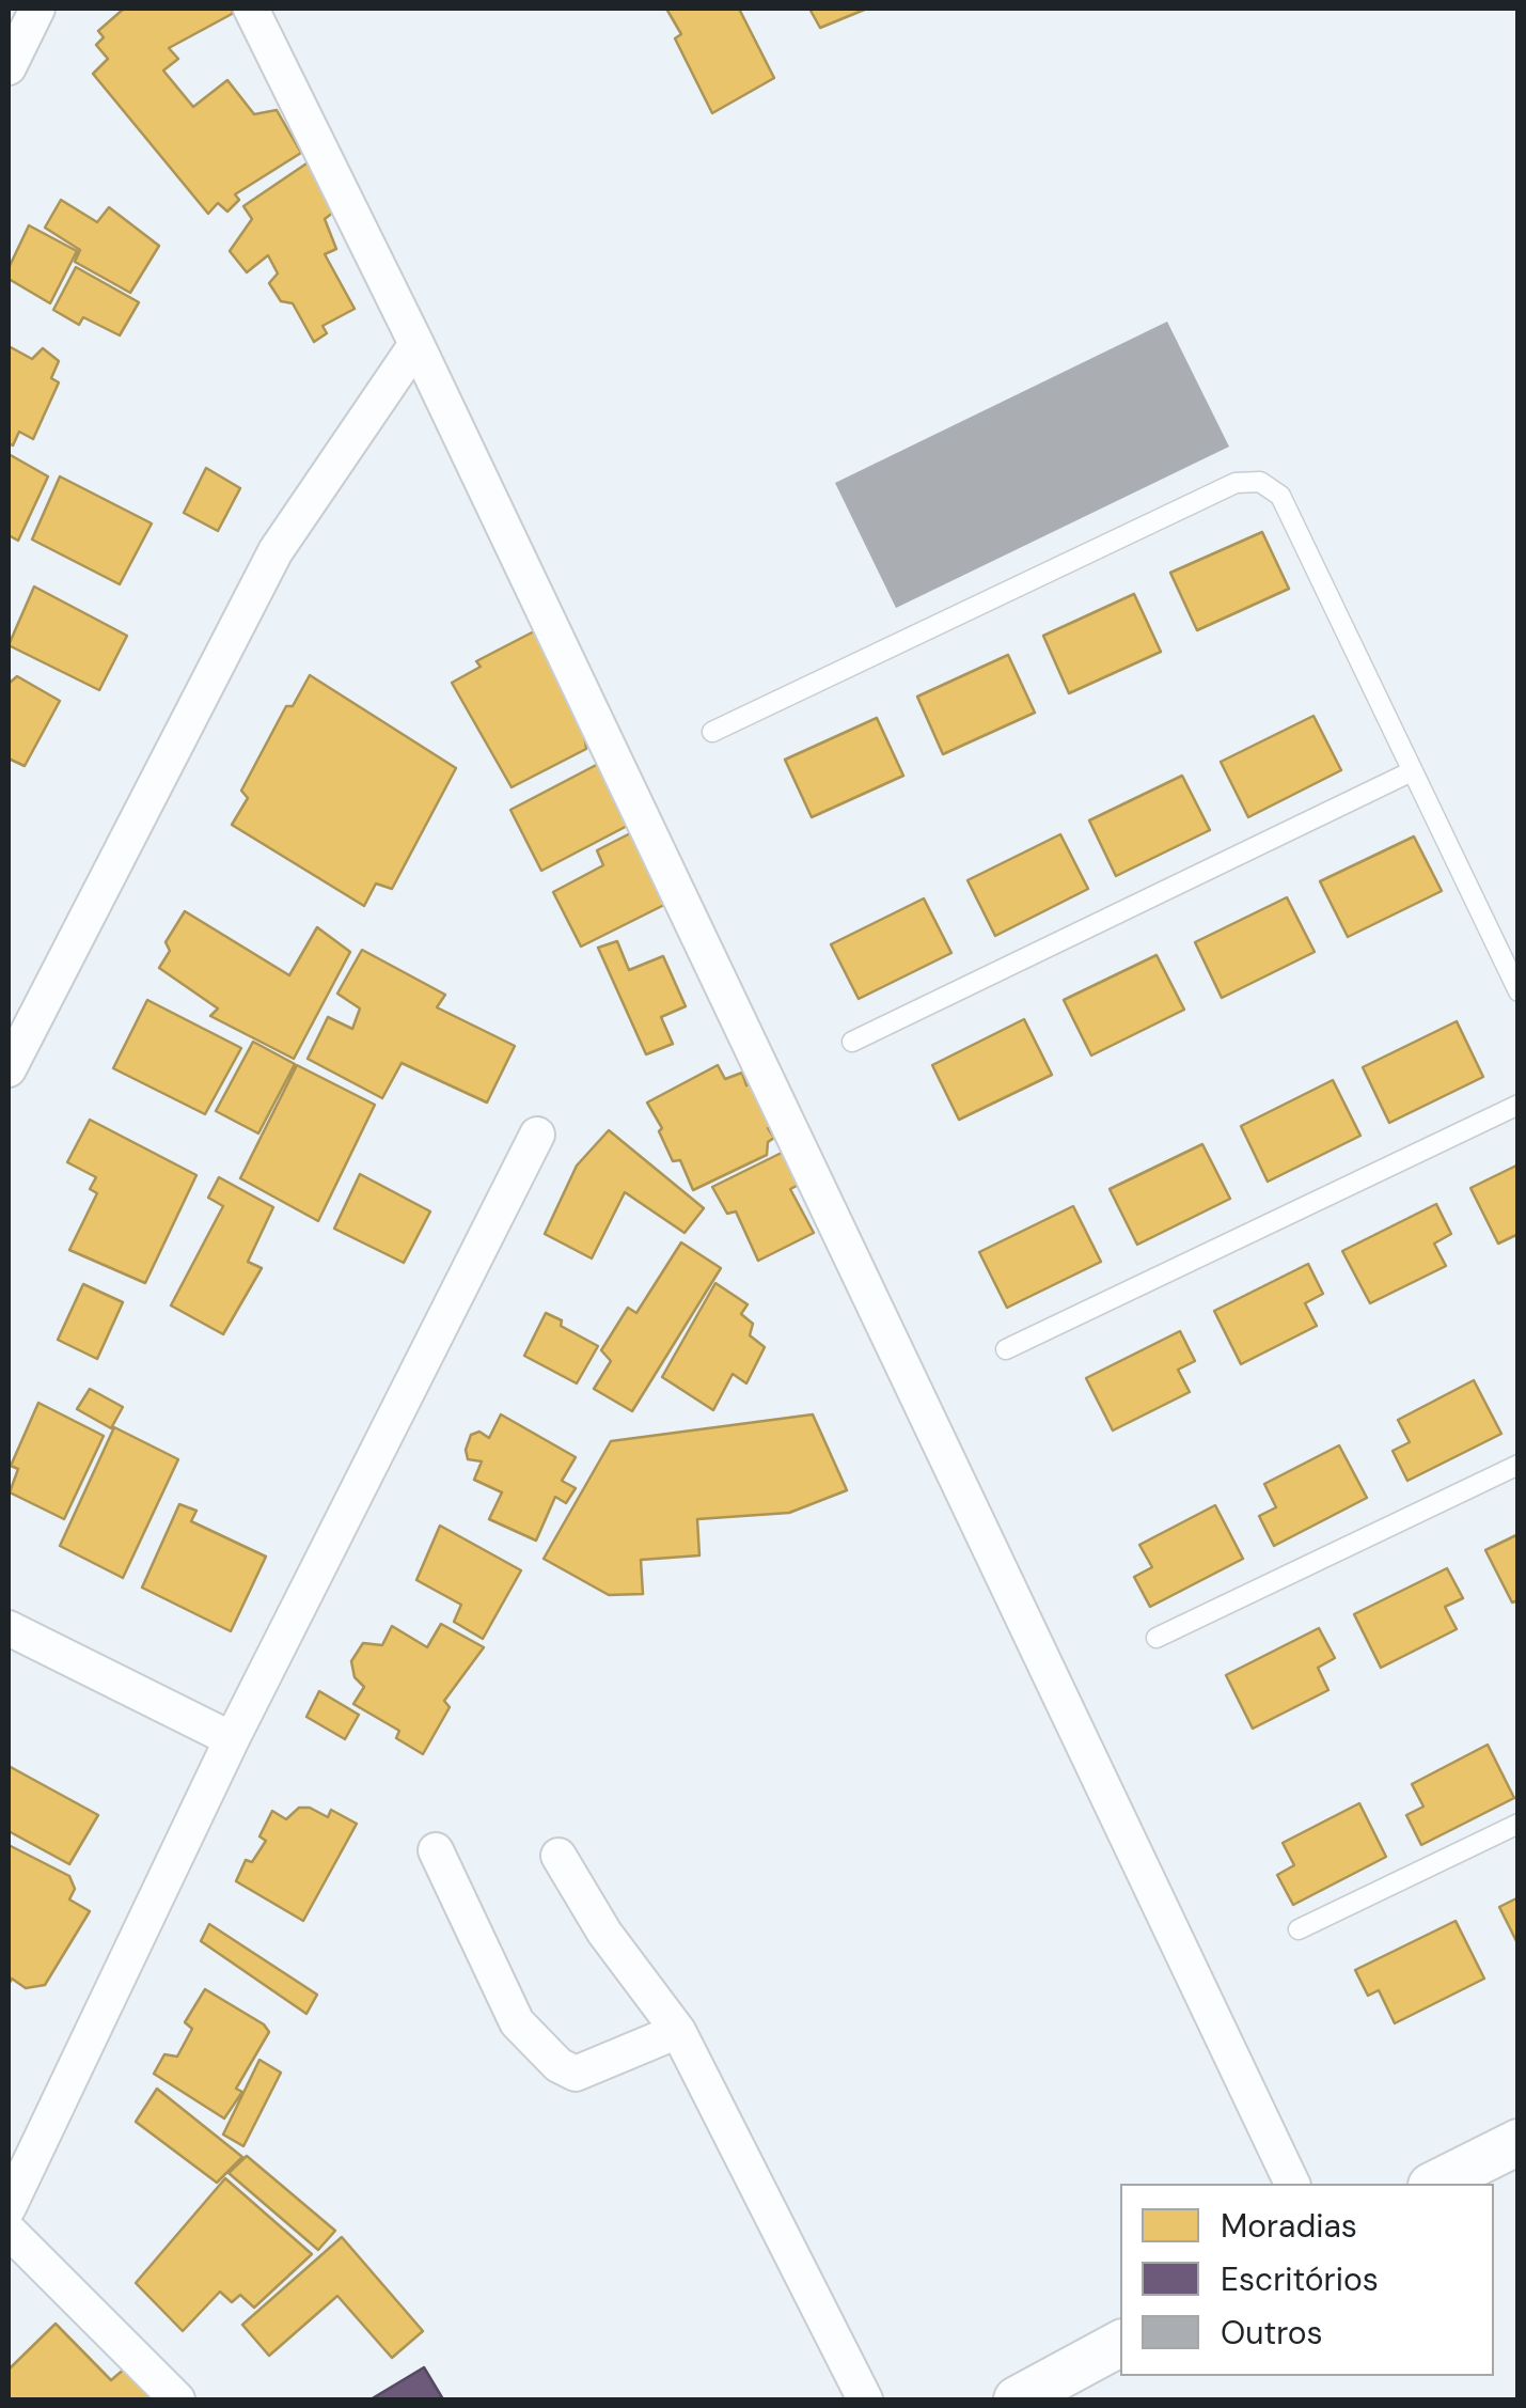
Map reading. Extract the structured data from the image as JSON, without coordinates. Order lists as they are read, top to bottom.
{
  "legend": ["Moradias", "Escritórios", "Outros"]
}
